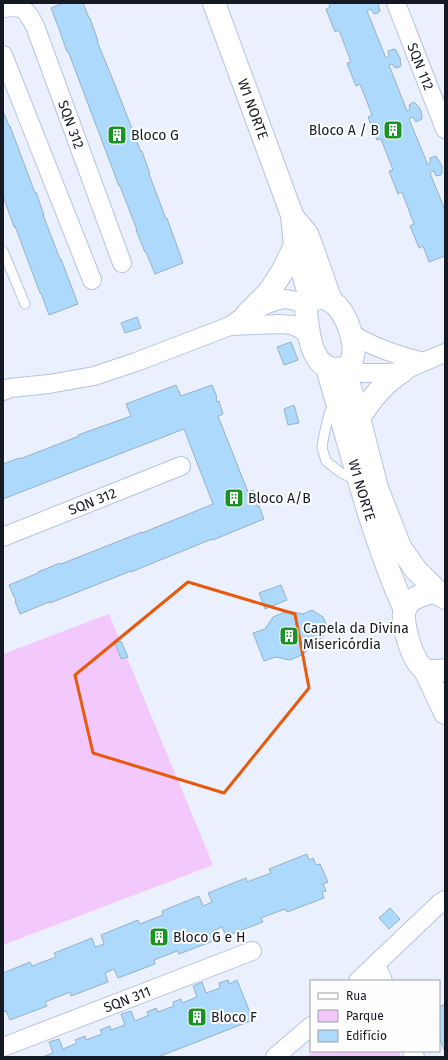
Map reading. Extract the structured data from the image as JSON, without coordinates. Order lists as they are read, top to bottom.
{
  "streets": {
    "street": [
      "SQN 112",
      "W1 NORTE",
      "SQN 312",
      "SQN 311"
    ]
  },
  "places": {
    "building": [
      "Bloco A / B",
      "Bloco G",
      "Bloco A/B",
      "Capela da Divina Misericórdia",
      "Bloco G e H",
      "Bloco F"
    ]
  },
  "legend": ["Rua", "Parque", "Edifício"]
}
